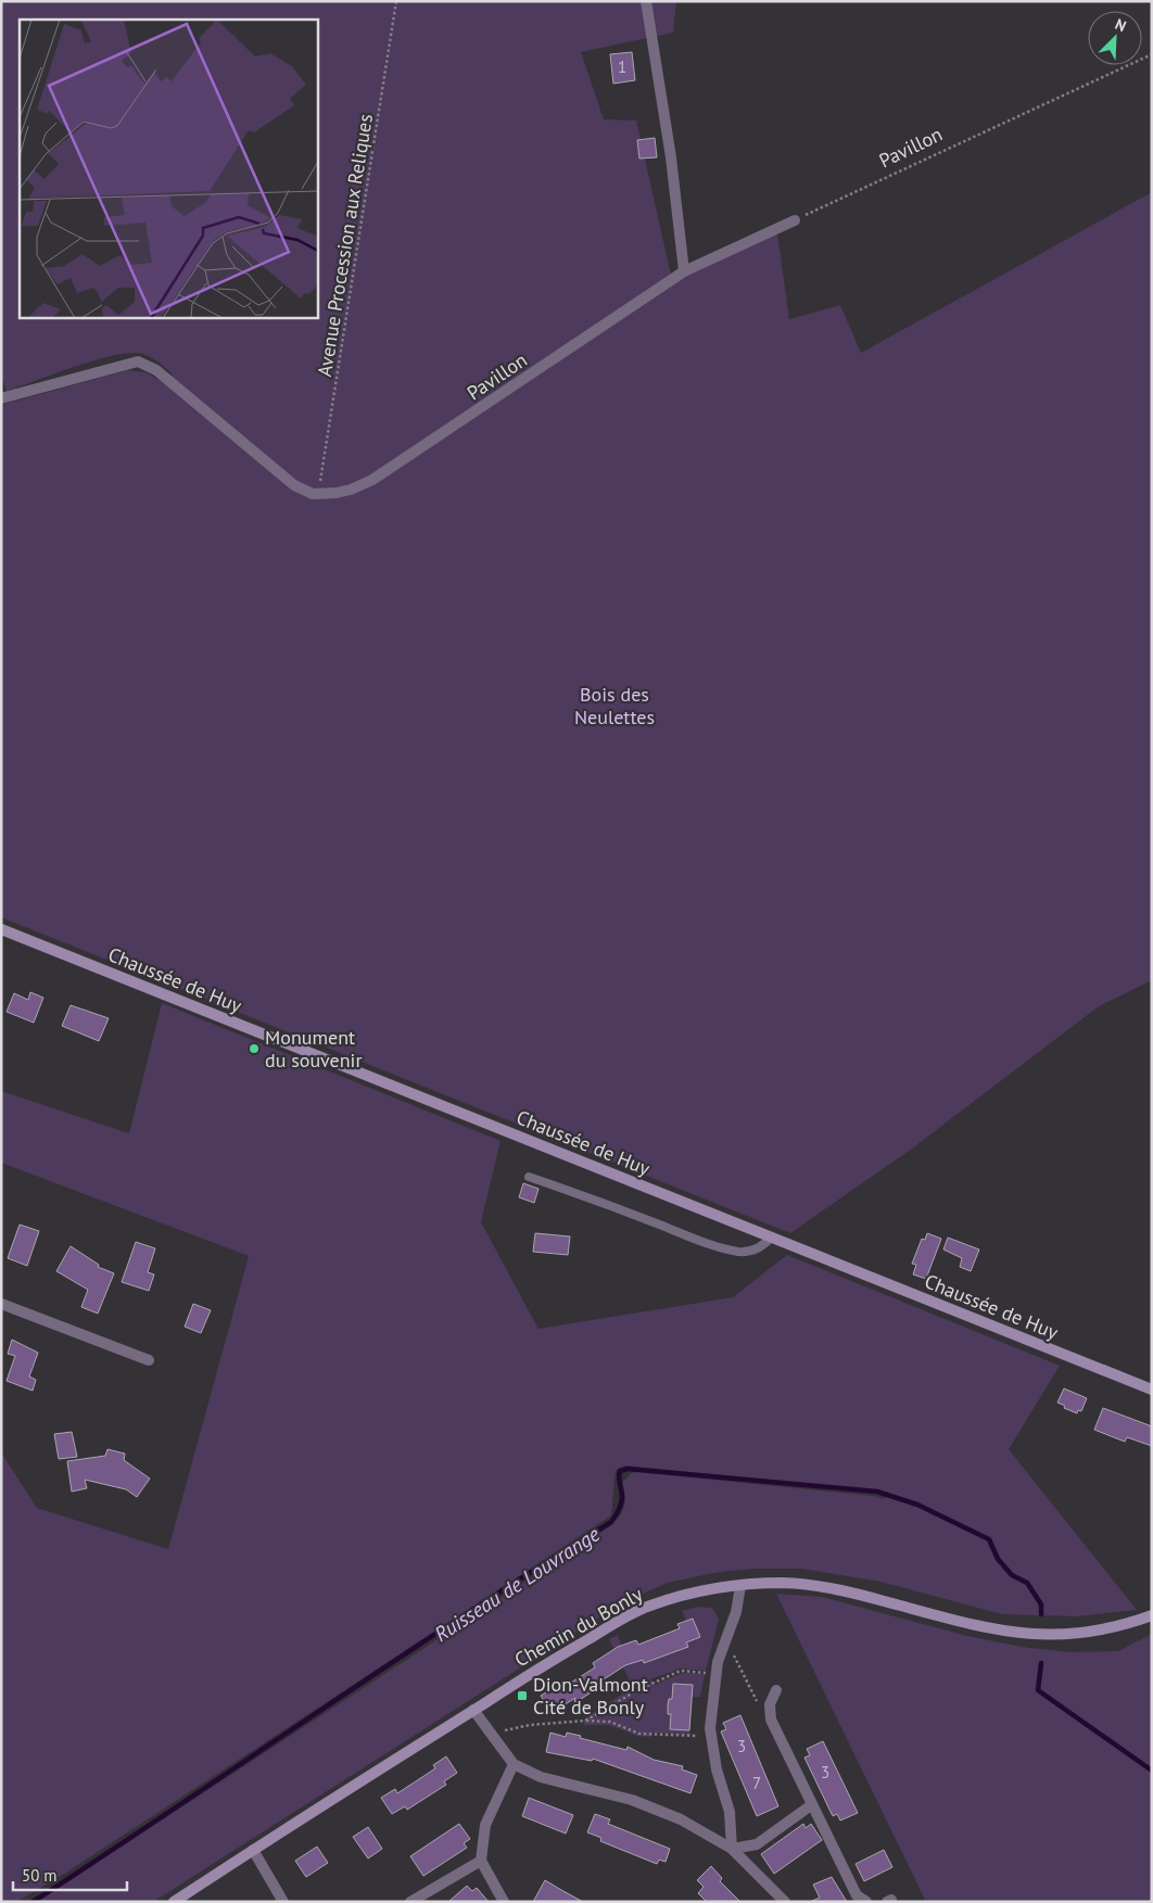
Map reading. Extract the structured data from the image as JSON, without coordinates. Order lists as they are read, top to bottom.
{
  "streets": {
    "main road": ["Chaussée de Huy", "Chemin du Bonly"],
    "street": ["Pavillon"],
    "path": ["Avenue Procession aux Reliques"]
  },
  "crossings": [
    ["Pavillon", "Avenue Procession aux Reliques"]
  ],
  "water": ["Ruisseau de Louvrange"],
  "parks": ["Bois des Neulettes"],
  "places": {
    "other": ["Monument du souvenir"],
    "transit": ["Dion-Valmont Cité de Bonly"]
  },
  "house_numbers": [
    "1",
    "3",
    "3",
    "7"
  ],
  "scale_bar": "50 m",
  "north": "top right"
}
